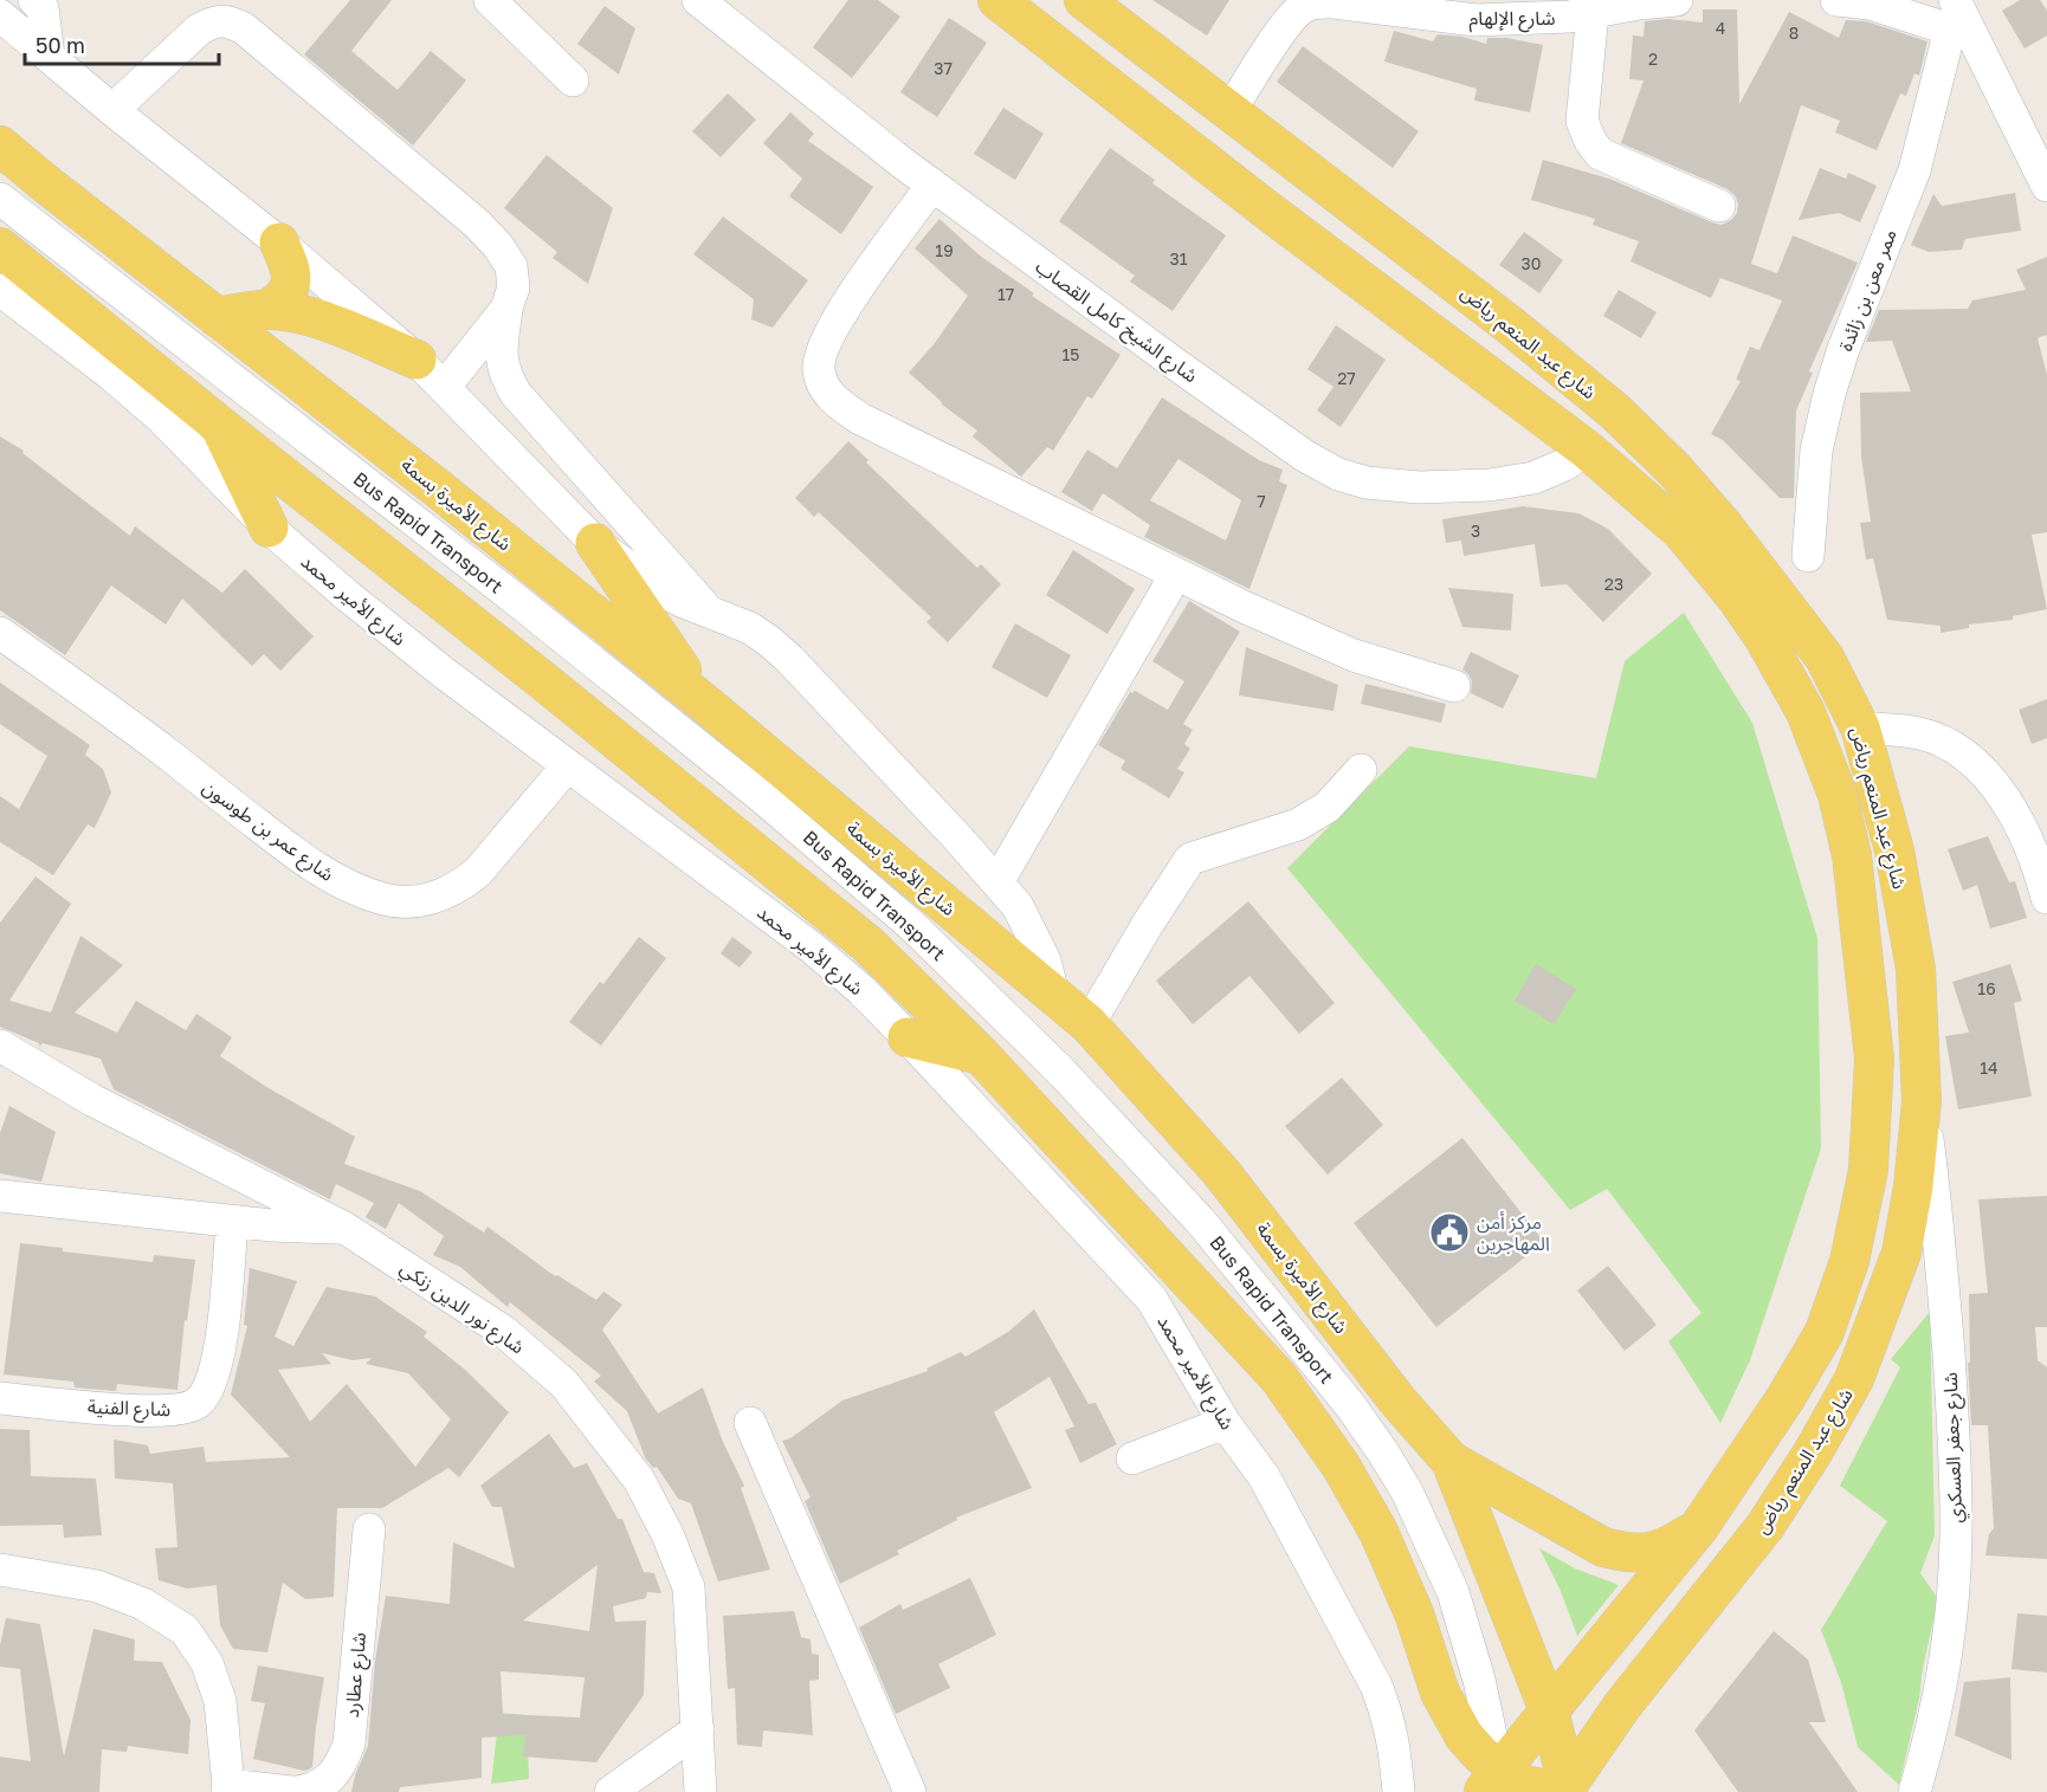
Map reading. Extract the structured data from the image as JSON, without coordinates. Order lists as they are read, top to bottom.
{
  "streets": {
    "main road": ["شارع عبد المنعم رياض", "شارع الأميرة بسمة"],
    "street": [
      "شارع الإلهام",
      "ممر معن بن زائدة",
      "شارع الشيخ كامل القصاب",
      "Bus Rapid Transport",
      "شارع الأمير محمد",
      "شارع عمر بن طوسون",
      "شارع نور الدين زنكي",
      "شارع الفنية",
      "شارع جعفر العسكري",
      "شارع عطارد"
    ]
  },
  "crossings": [
    ["شارع الإلهام", "شارع عبد المنعم رياض"],
    ["شارع الشيخ كامل القصاب", "شارع عبد المنعم رياض"],
    ["شارع عبد المنعم رياض", "شارع الأميرة بسمة"],
    ["شارع عبد المنعم رياض", "Bus Rapid Transport"],
    ["شارع عبد المنعم رياض", "شارع جعفر العسكري"],
    ["شارع الأميرة بسمة", "Bus Rapid Transport"],
    ["شارع الأمير محمد", "شارع عمر بن طوسون"],
    ["شارع نور الدين زنكي", "شارع الفنية"]
  ],
  "places": {
    "public building": ["مركز أمن المهاجرين"]
  },
  "house_numbers": [
    "4",
    "8",
    "2",
    "37",
    "19",
    "31",
    "30",
    "17",
    "15",
    "27",
    "7",
    "3",
    "23",
    "16",
    "14"
  ],
  "scale_bar": "50 m"
}
